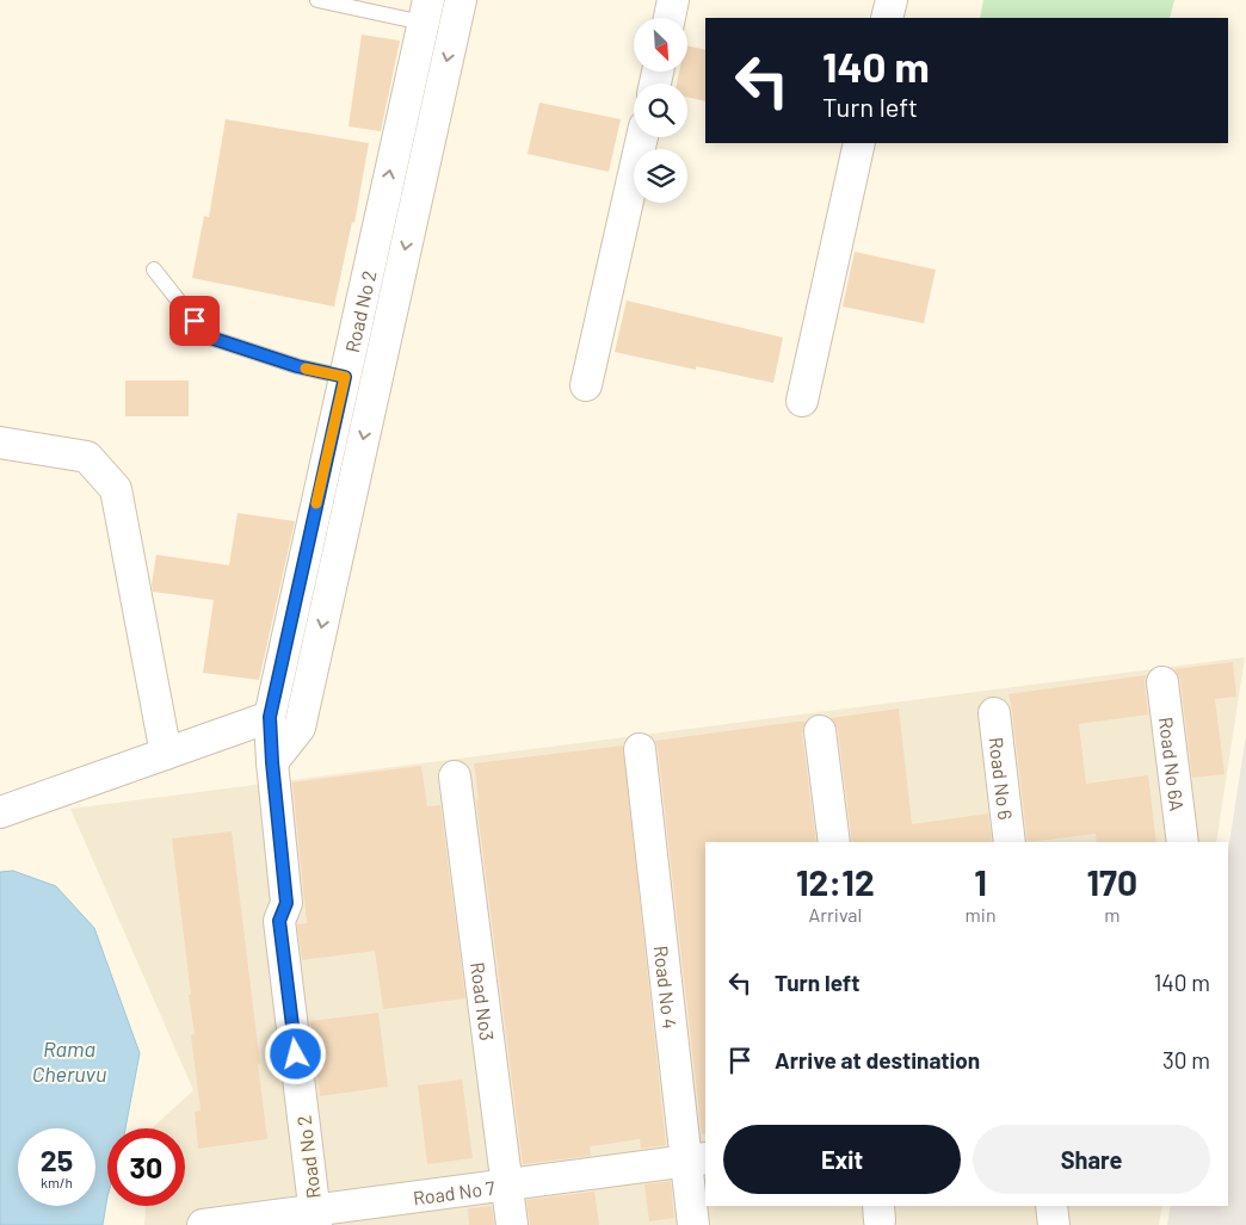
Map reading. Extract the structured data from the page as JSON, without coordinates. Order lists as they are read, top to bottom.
{
  "streets": {
    "street": [
      "Road No 2",
      "Road No 6A",
      "Road No 6",
      "Road No 4",
      "Road No3",
      "Road No 7"
    ]
  },
  "crossings": [
    ["Road No 2", "Road No 7"],
    ["Road No 4", "Road No 7"],
    ["Road No3", "Road No 7"]
  ],
  "water": ["Rama Cheruvu"],
  "north": "bottom right",
  "page": {
    "turn": ["140 m", "Turn left"],
    "eta": [
      "12:12",
      "Arrival",
      "1",
      "min",
      "170",
      "m"
    ],
    "list": [
      {
        "name": "Turn left",
        "value": "140 m"
      },
      {
        "name": "Arrive at destination",
        "value": "30 m"
      }
    ],
    "buttons": ["Exit", "Share"],
    "speed": "25 km/h",
    "limit": "30"
  }
}
